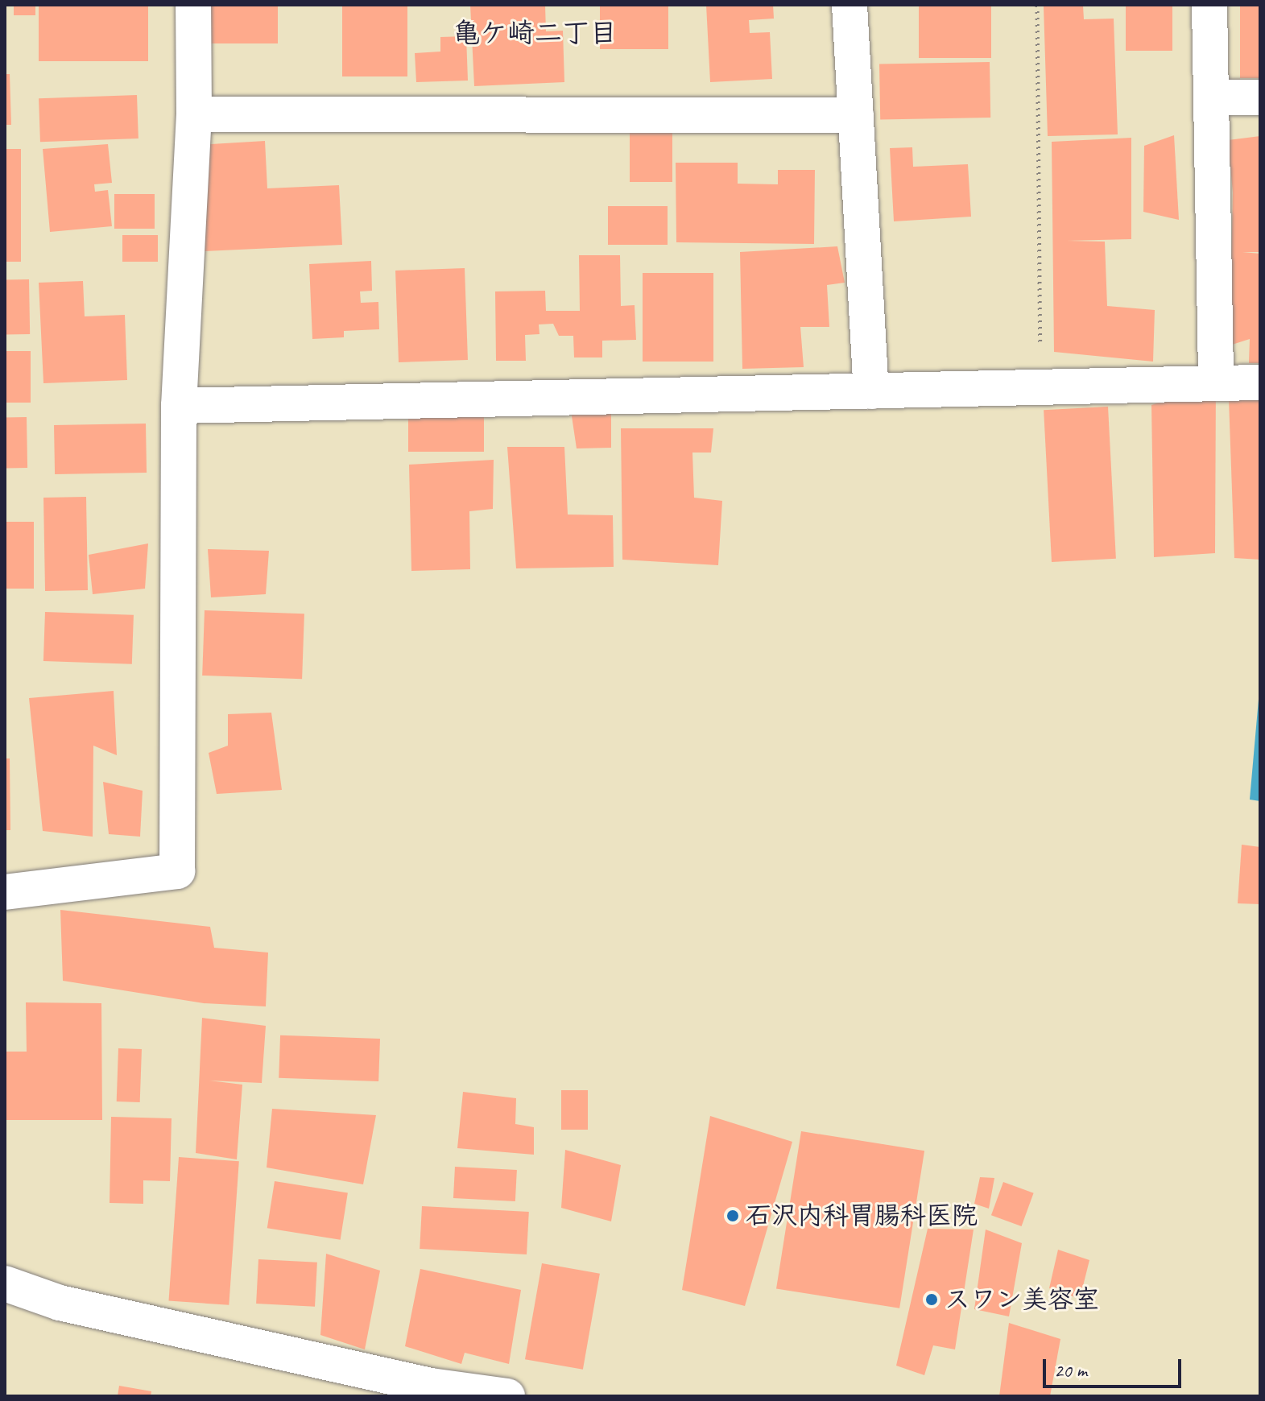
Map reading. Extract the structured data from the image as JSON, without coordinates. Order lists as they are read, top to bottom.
{
  "districts": ["亀ケ崎二丁目"],
  "places": ["石沢内科胃腸科医院", "スワン美容室"],
  "scale_bar": "20 m"
}
